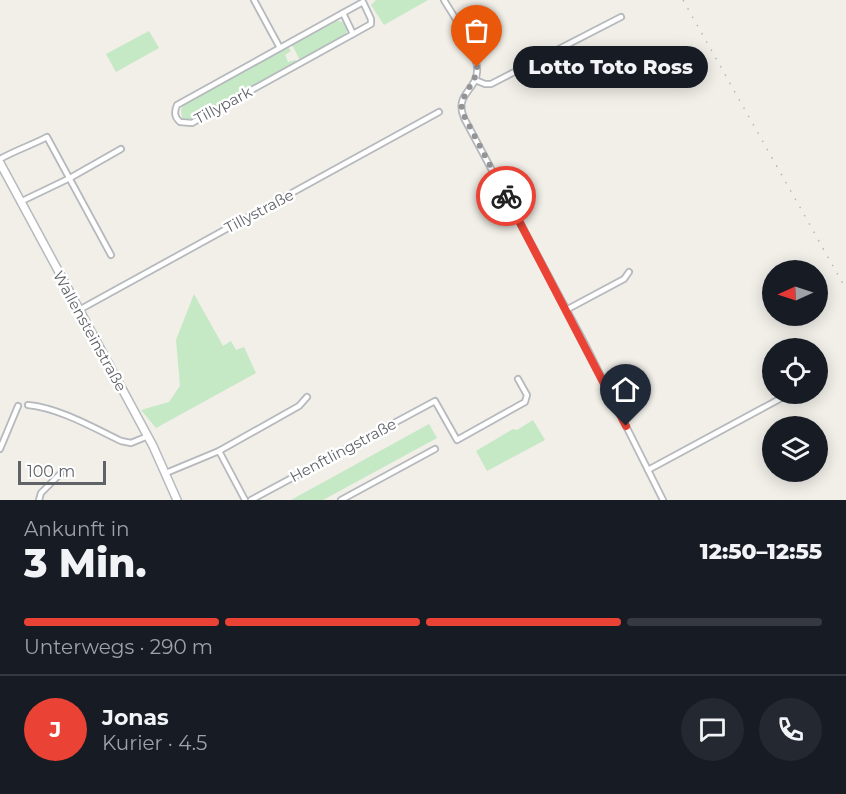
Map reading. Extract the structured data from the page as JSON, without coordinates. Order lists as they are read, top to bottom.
{
  "streets": {
    "street": [
      "Tillypark",
      "Tillystraße",
      "Wallensteinstraße",
      "Henftlingstraße"
    ]
  },
  "crossings": [
    ["Tillystraße", "Wallensteinstraße"]
  ],
  "places": ["Lotto Toto Ross"],
  "scale_bar": "100 m",
  "north": "left",
  "page": {
    "bubble": "Lotto Toto Ross",
    "scale": "100 m",
    "heading": ["3 Min.", "Ankunft in", "12:50–12:55"],
    "panel": ["Jonas", "Kurier · 4.5"],
    "bar": "Unterwegs · 290 m",
    "round": "J"
  }
}
